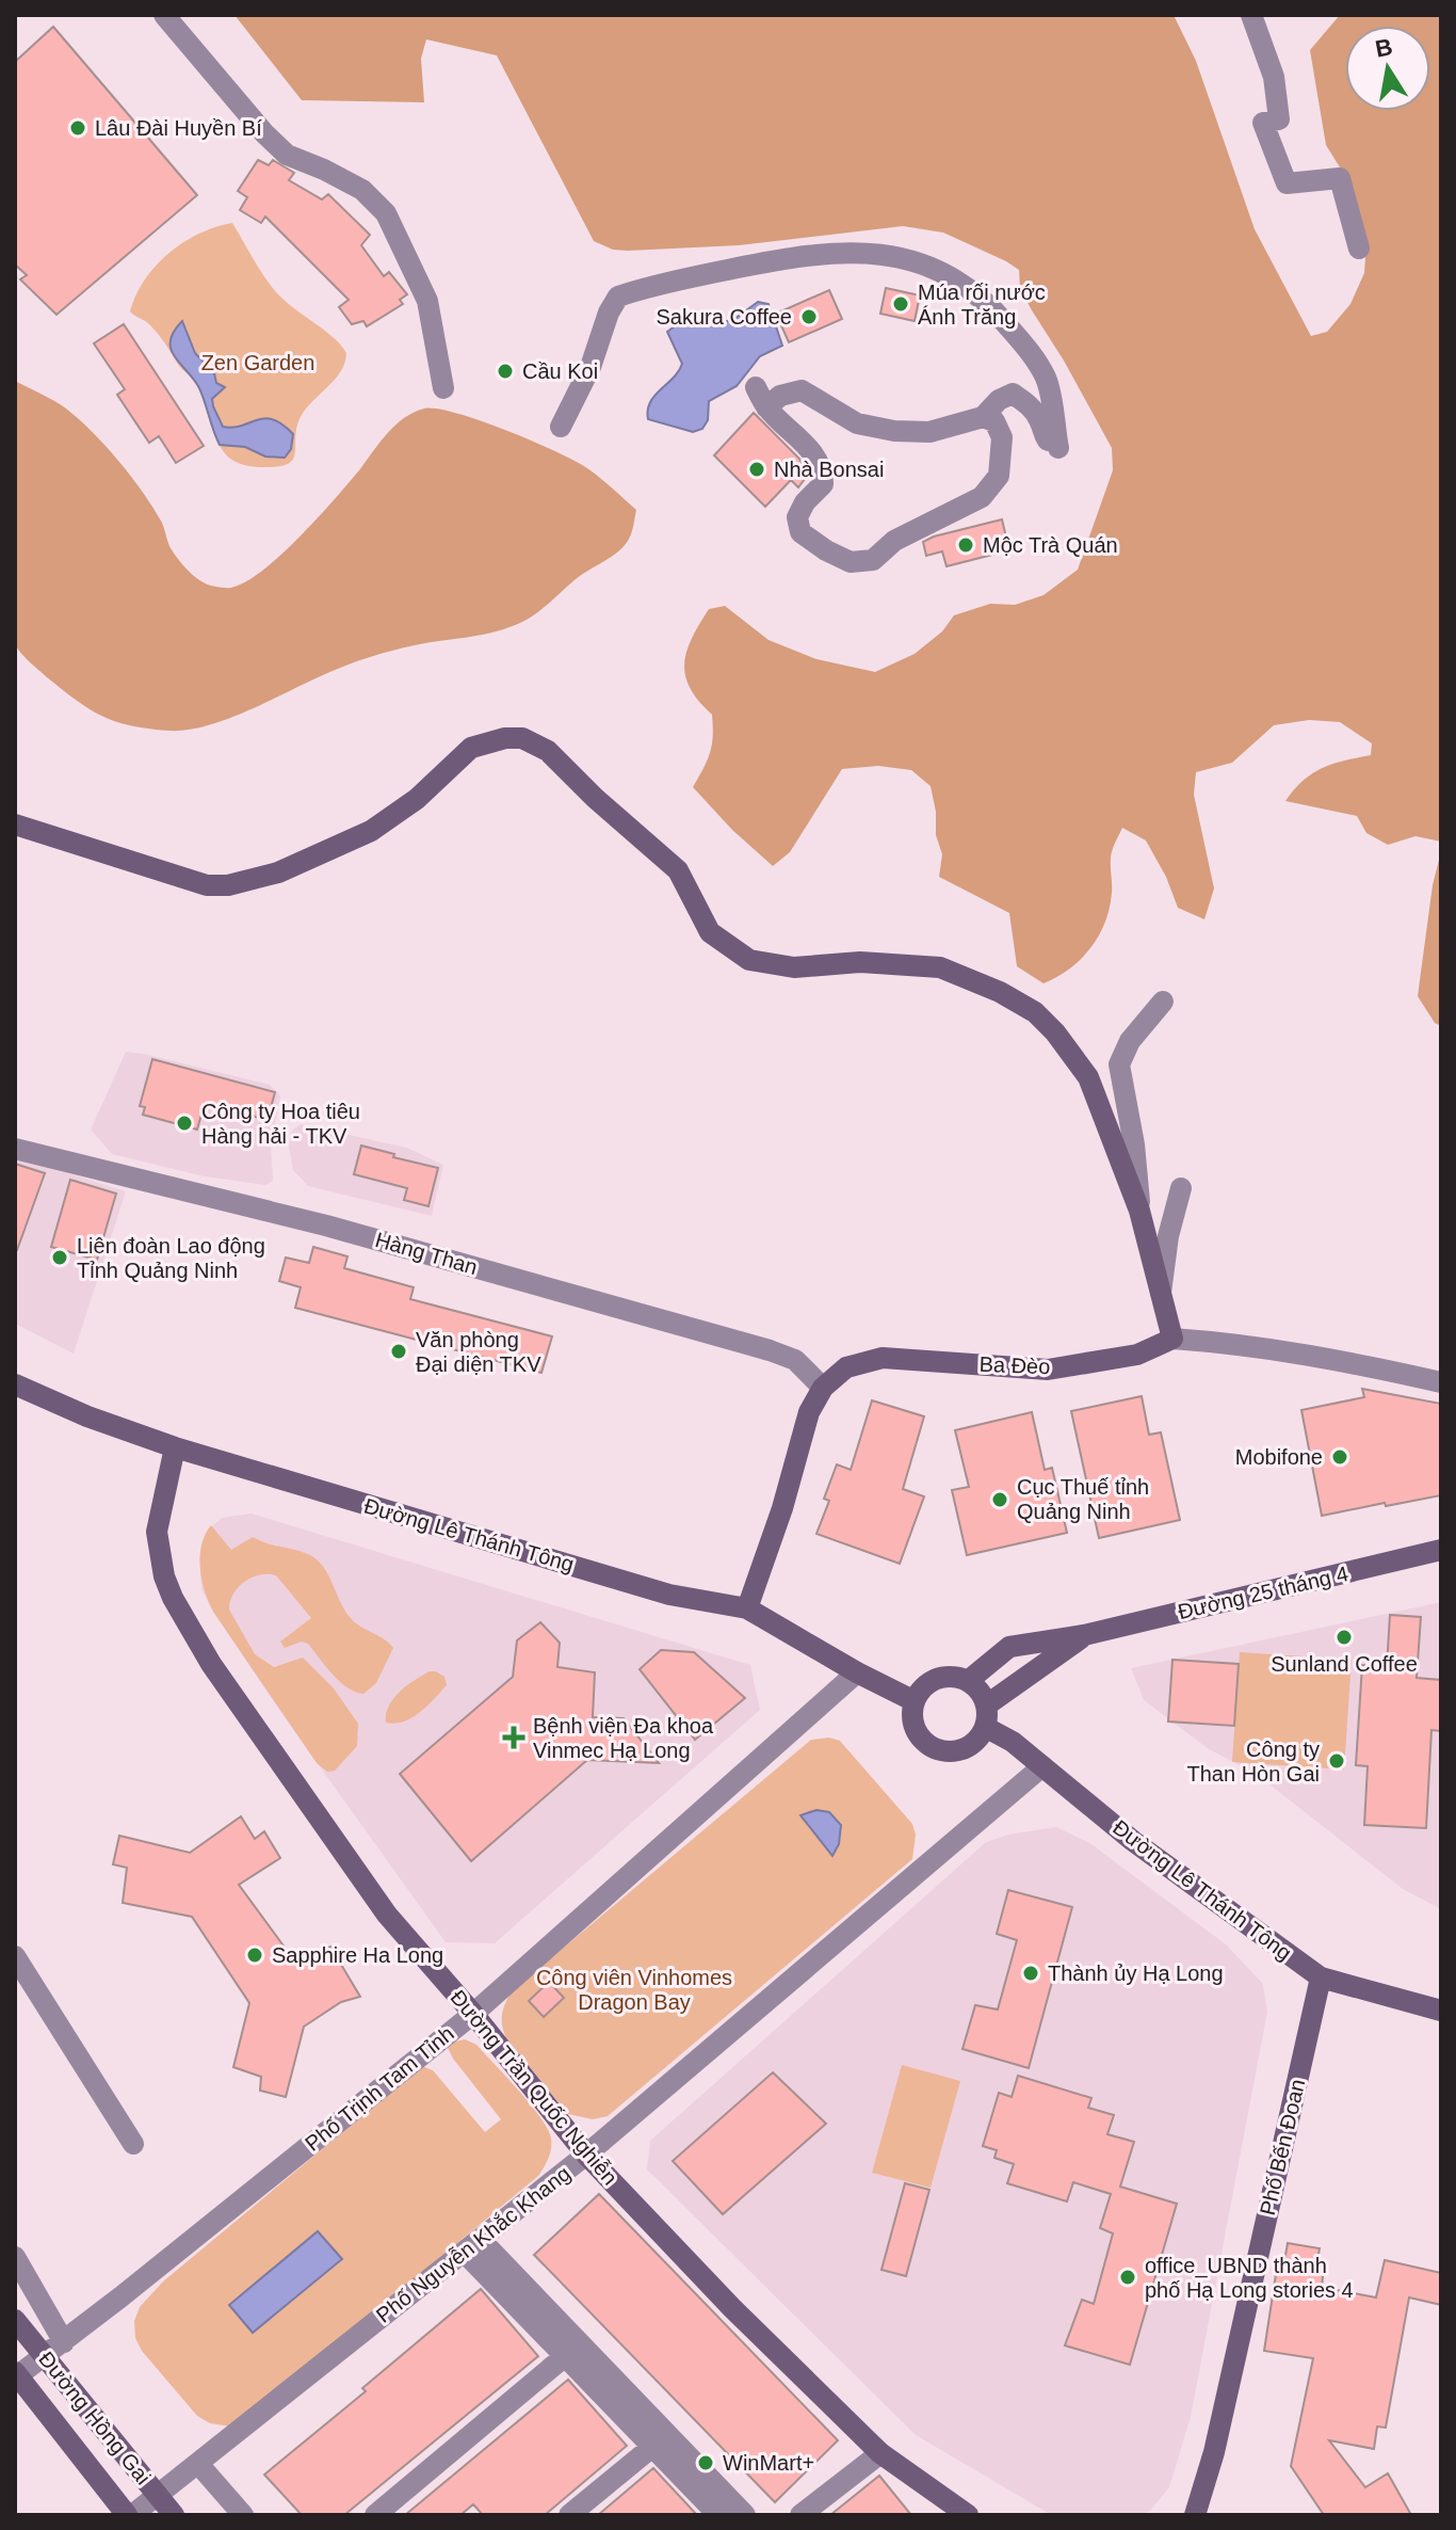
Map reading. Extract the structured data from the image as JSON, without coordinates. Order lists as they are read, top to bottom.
{
  "streets": {
    "street": [
      "Hàng Than",
      "Ba Đèo",
      "Đường Lê Thánh Tông",
      "Đường 25 tháng 4",
      "Đường Trần Quốc Nghiễn",
      "Phố Trịnh Tam Tỉnh",
      "Phố Bến Đoan",
      "Phố Nguyễn Khắc Khang",
      "Đường Hồng Gai"
    ]
  },
  "crossings": [
    ["Hàng Than", "Ba Đèo"],
    ["Đường Lê Thánh Tông", "Đường 25 tháng 4"],
    ["Đường Lê Thánh Tông", "Đường Trần Quốc Nghiễn"],
    ["Đường Lê Thánh Tông", "Phố Trịnh Tam Tỉnh"],
    ["Đường Lê Thánh Tông", "Phố Bến Đoan"],
    ["Đường Lê Thánh Tông", "Phố Nguyễn Khắc Khang"],
    ["Đường Trần Quốc Nghiễn", "Phố Trịnh Tam Tỉnh"],
    ["Đường Trần Quốc Nghiễn", "Phố Nguyễn Khắc Khang"],
    ["Phố Trịnh Tam Tỉnh", "Đường Hồng Gai"],
    ["Phố Nguyễn Khắc Khang", "Đường Hồng Gai"]
  ],
  "parks": ["Zen Garden", "Công viên Vinhomes Dragon Bay"],
  "places": {
    "other": [
      "Lâu Đài Huyền Bí",
      "Múa rối nước Ánh Trăng",
      "Sakura Coffee",
      "Cầu Koi",
      "Nhà Bonsai",
      "Mộc Trà Quán",
      "Công ty Hoa tiêu Hàng hải - TKV",
      "Liên đoàn Lao động Tỉnh Quảng Ninh",
      "Văn phòng Đại diện TKV",
      "Mobifone",
      "Cục Thuế tỉnh Quảng Ninh",
      "Sunland Coffee",
      "Công ty Than Hòn Gai",
      "Sapphire Ha Long",
      "Thành ủy Hạ Long",
      "office_UBND thành phố Hạ Long stories 4",
      "WinMart+"
    ],
    "health": ["Bệnh viện Đa khoa Vinmec Hạ Long"]
  },
  "north": "top"
}
